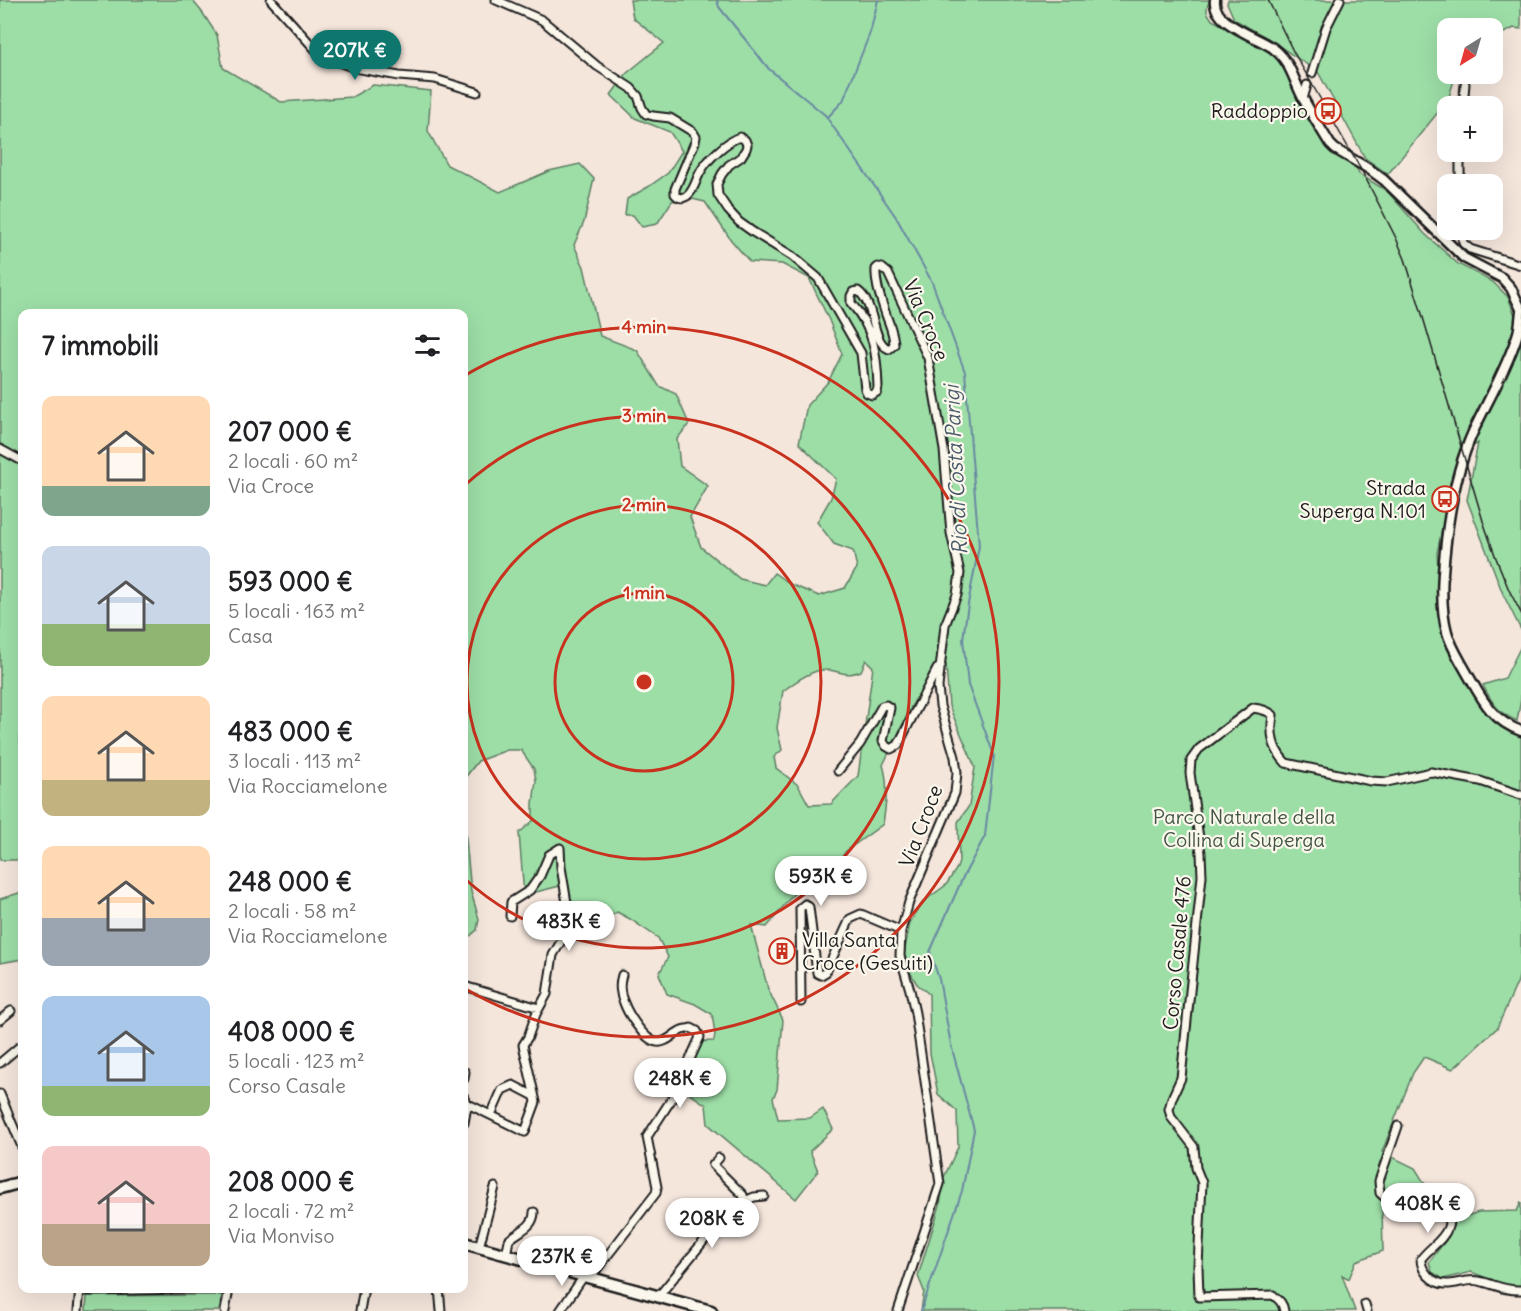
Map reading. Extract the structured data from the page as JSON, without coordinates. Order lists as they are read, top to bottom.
{
  "streets": {
    "street": ["Via Croce", "Corso Casale 476"]
  },
  "water": ["Rio di Costa Parigi"],
  "parks": ["Parco Naturale della Collina di Superga"],
  "places": {
    "bus stop": ["Raddoppio", "Strada Superga N.101"],
    "building": ["Villa Santa Croce (Gesuiti)"]
  },
  "north": "bottom left",
  "page": {
    "map_buttons": ["+", "−"],
    "price": [
      "207K €",
      "593K €",
      "483K €",
      "248K €",
      "408K €",
      "208K €",
      "237K €"
    ],
    "heading": "7 immobili",
    "list": [
      {
        "name": "207 000 €",
        "note": "2 locali · 60 m² · Via Croce"
      },
      {
        "name": "593 000 €",
        "note": "5 locali · 163 m² · Casa"
      },
      {
        "name": "483 000 €",
        "note": "3 locali · 113 m² · Via Rocciamelone"
      },
      {
        "name": "248 000 €",
        "note": "2 locali · 58 m² · Via Rocciamelone"
      },
      {
        "name": "408 000 €",
        "note": "5 locali · 123 m² · Corso Casale"
      },
      {
        "name": "208 000 €",
        "note": "2 locali · 72 m² · Via Monviso"
      }
    ]
  },
  "rings": [
    "4 min",
    "3 min",
    "2 min",
    "1 min"
  ]
}
